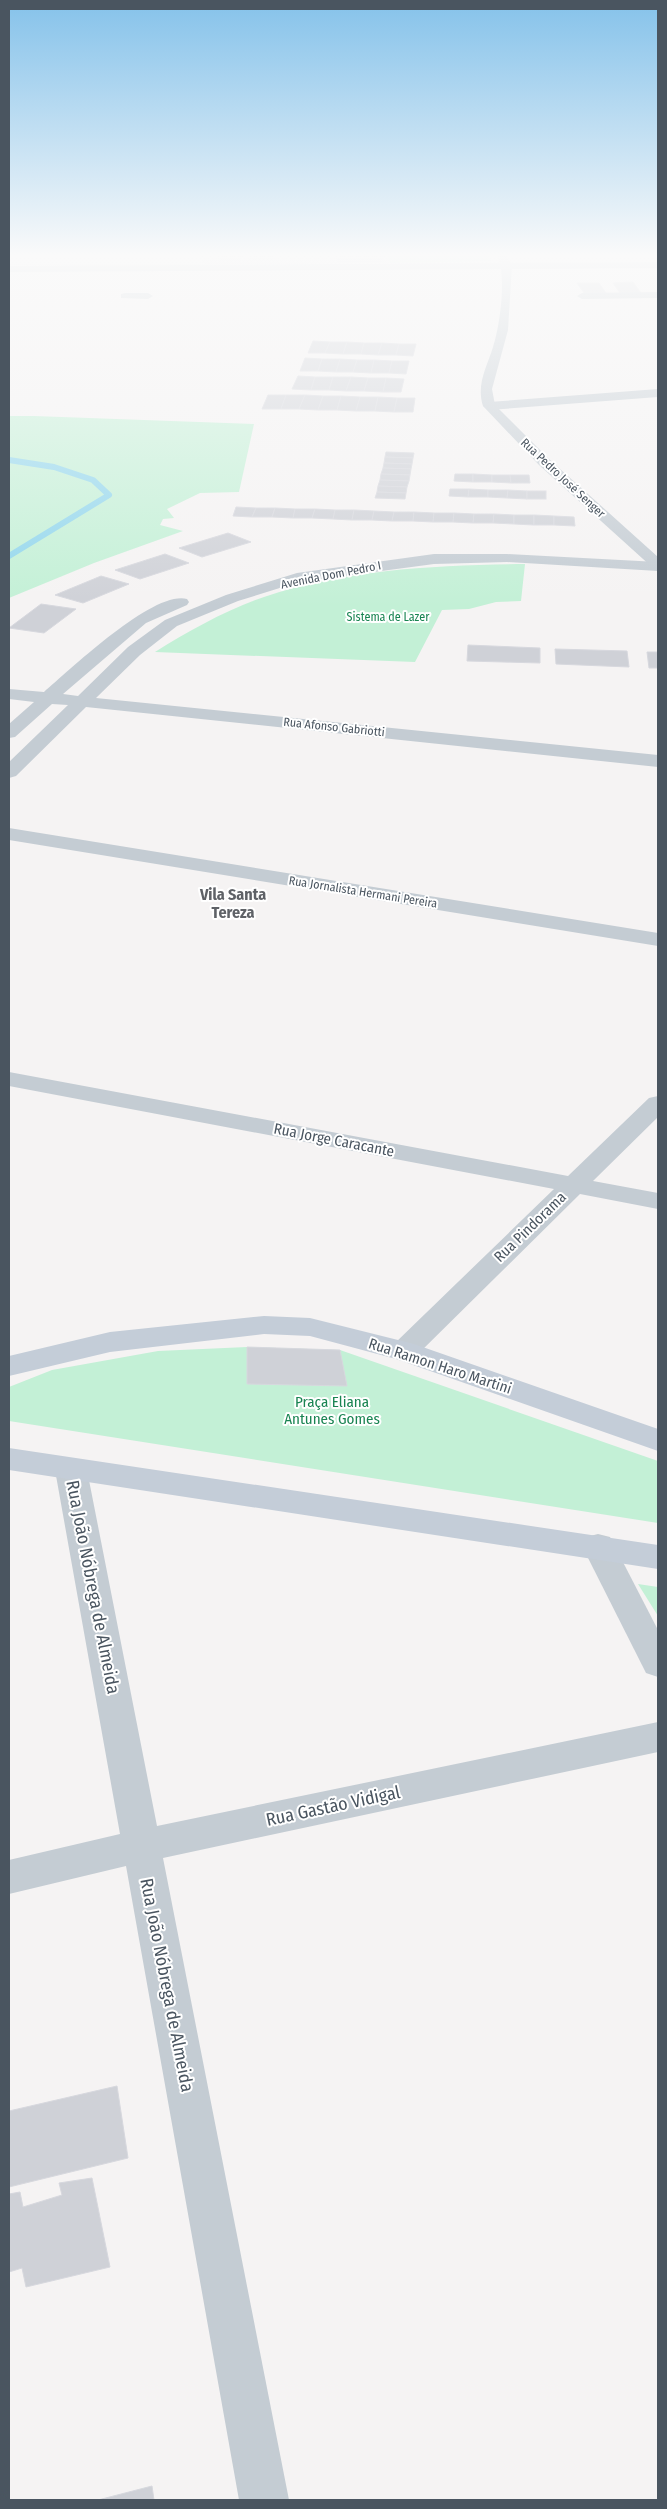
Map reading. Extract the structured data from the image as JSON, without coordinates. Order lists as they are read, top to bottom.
{
  "streets": {
    "main road": ["Rua Ramon Haro Martini"],
    "street": [
      "Rua Pedro José Senger",
      "Avenida Dom Pedro I",
      "Rua Afonso Gabriotti",
      "Rua Jornalista Hermani Pereira",
      "Rua Jorge Caracante",
      "Rua Pindorama",
      "Rua João Nóbrega de Almeida",
      "Rua Gastão Vidigal"
    ]
  },
  "crossings": [
    ["Rua Pedro José Senger", "Avenida Dom Pedro I"],
    ["Avenida Dom Pedro I", "Rua Afonso Gabriotti"],
    ["Rua Jorge Caracante", "Rua Pindorama"],
    ["Rua Pindorama", "Rua Ramon Haro Martini"],
    ["Rua João Nóbrega de Almeida", "Rua Gastão Vidigal"]
  ],
  "districts": ["Vila Santa Tereza"],
  "parks": ["Sistema de Lazer", "Praça Eliana Antunes Gomes"]
}
